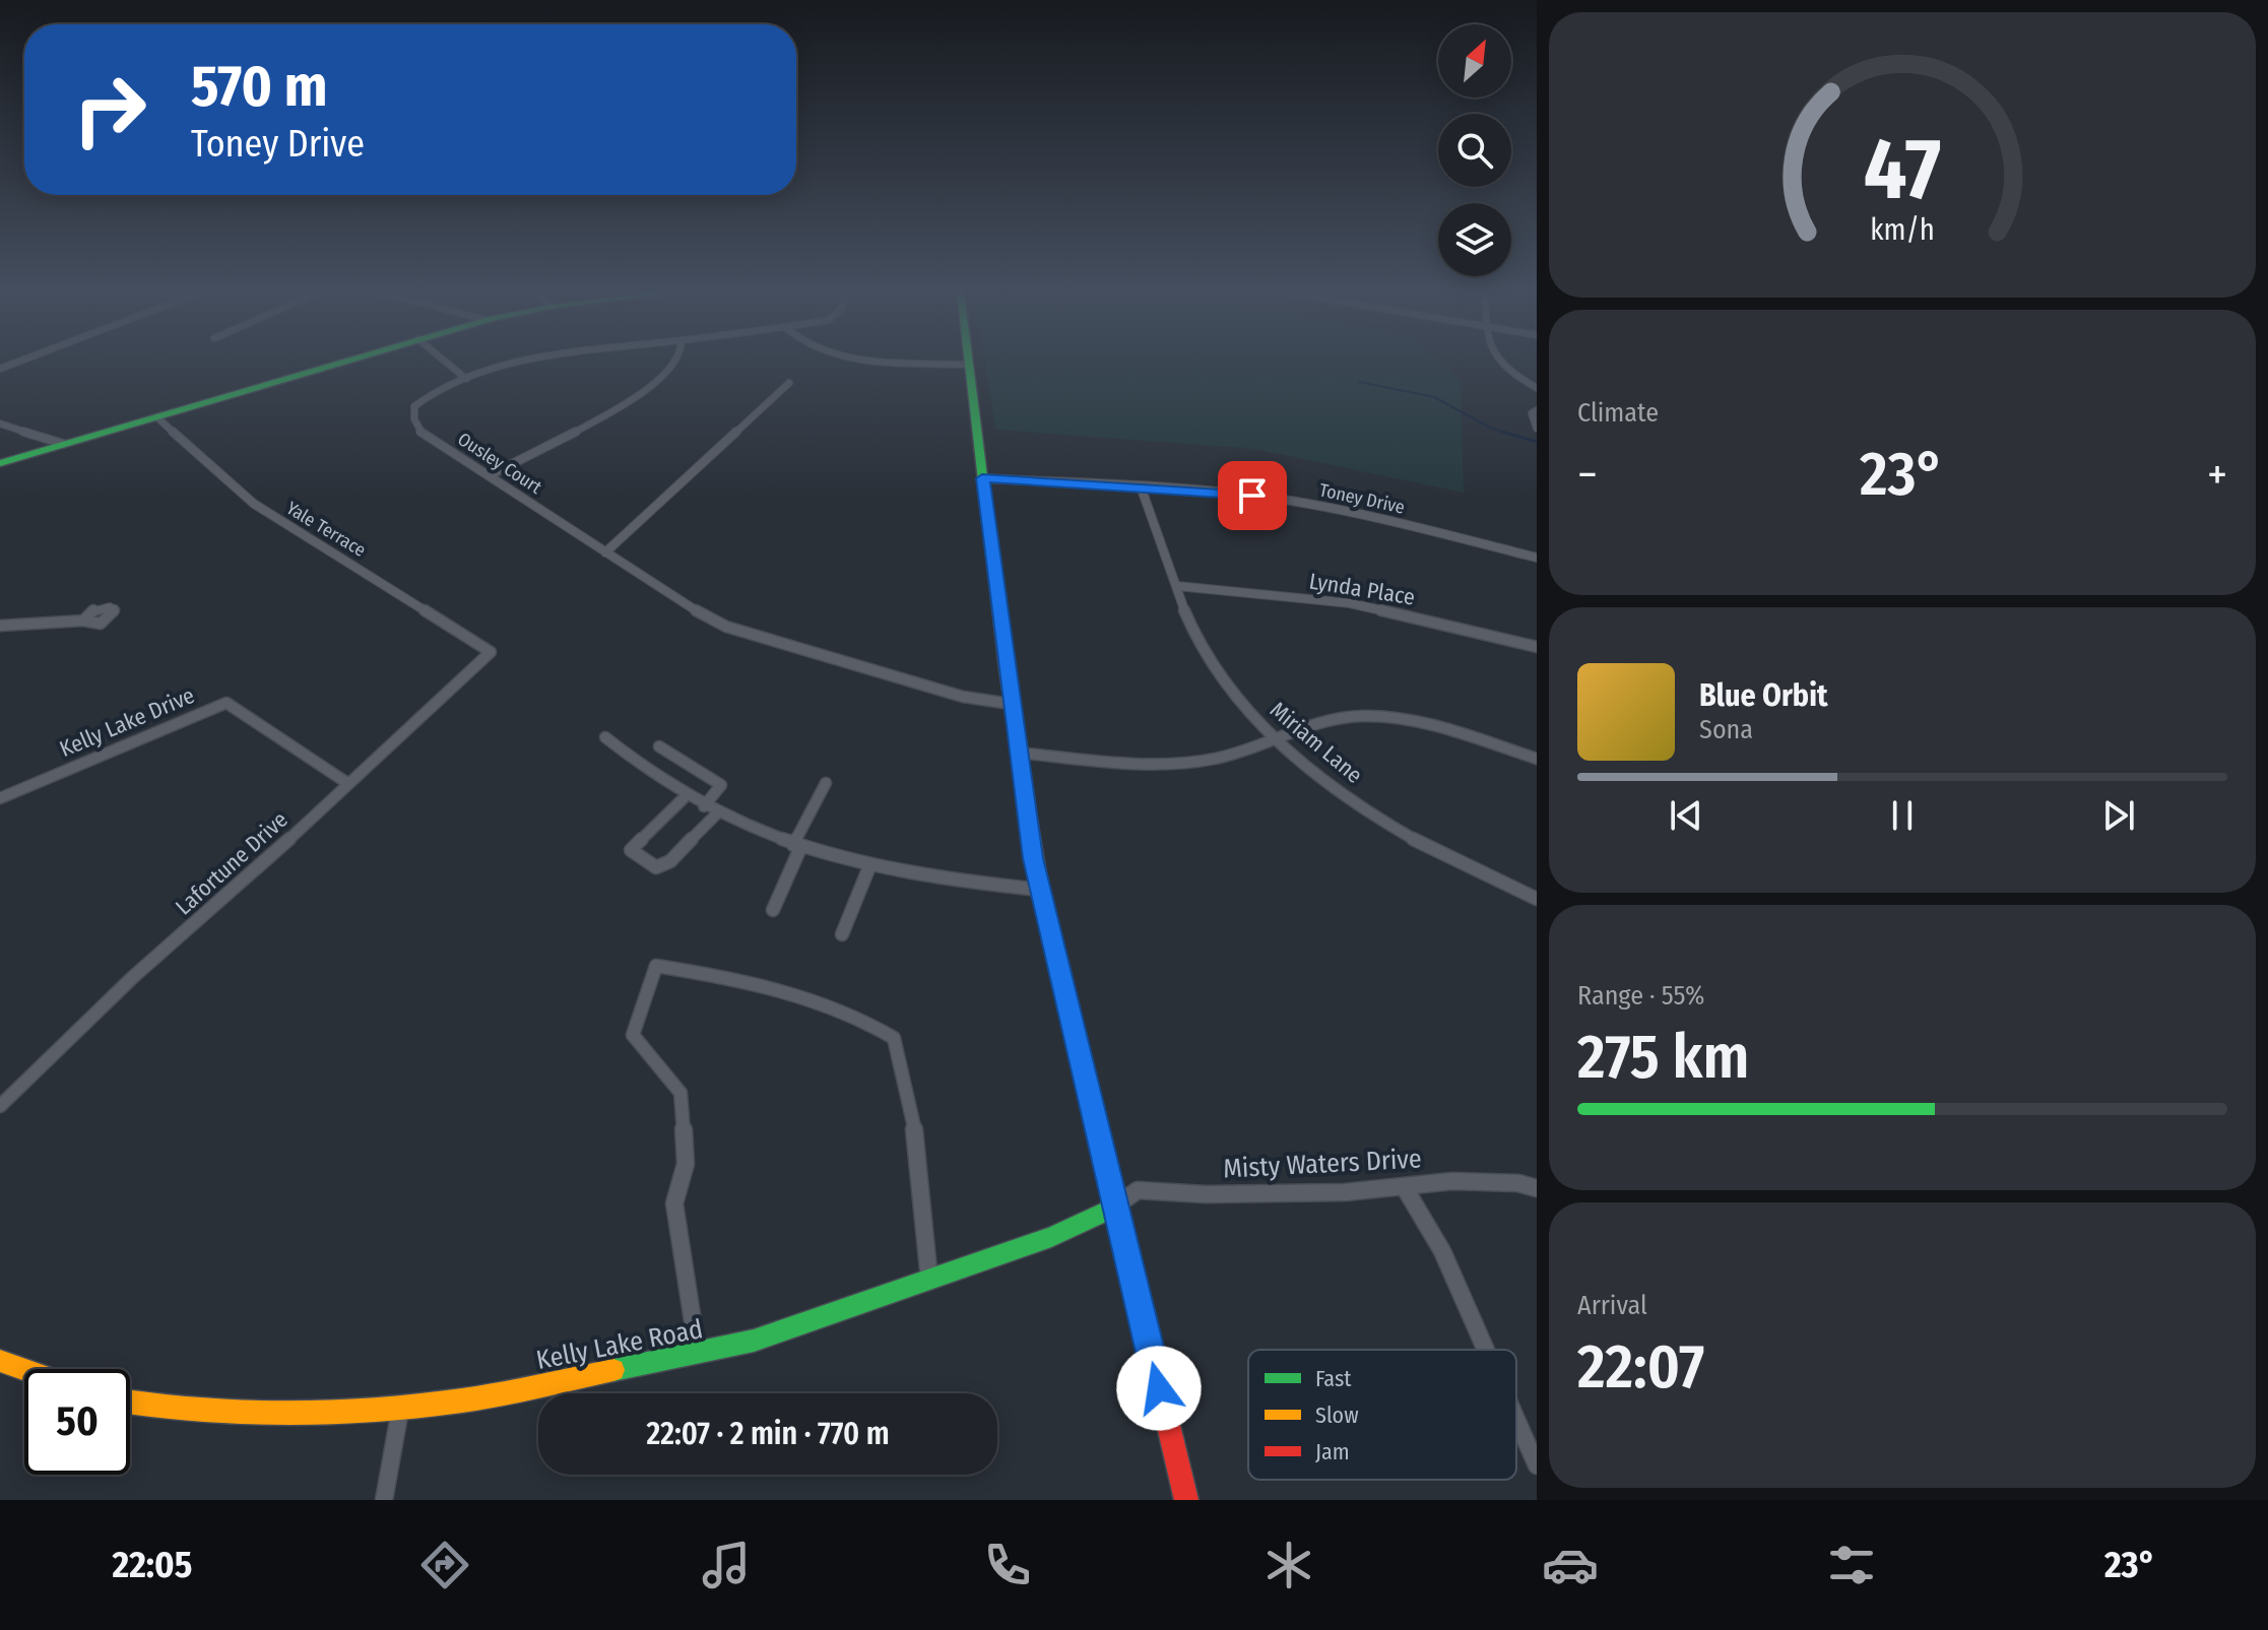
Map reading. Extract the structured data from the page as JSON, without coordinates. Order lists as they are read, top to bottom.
{
  "streets": {
    "street": [
      "Ousley Court",
      "Toney Drive",
      "Yale Terrace",
      "Lynda Place",
      "Kelly Lake Drive",
      "Miriam Lane",
      "Lafortune Drive",
      "Misty Waters Drive",
      "Kelly Lake Road"
    ]
  },
  "crossings": [
    ["Toney Drive", "Miriam Lane"],
    ["Yale Terrace", "Lafortune Drive"],
    ["Lynda Place", "Miriam Lane"],
    ["Kelly Lake Drive", "Lafortune Drive"],
    ["Misty Waters Drive", "Kelly Lake Road"]
  ],
  "legend": ["Fast", "Slow", "Jam"],
  "north": "top right",
  "page": {
    "turn": ["570 m", "Toney Drive"],
    "tile": [
      "Climate",
      ["Range · 55%", "275 km"],
      ["Arrival", "22:07"]
    ],
    "heat": ["−", "23°", "+"],
    "song": ["Blue Orbit", "Sona"],
    "limit": "50",
    "trip": "22:07 · 2 min · 770 m",
    "tabs": ["22:05", "23°"],
    "gauge": ["47", "km/h"]
  }
}
